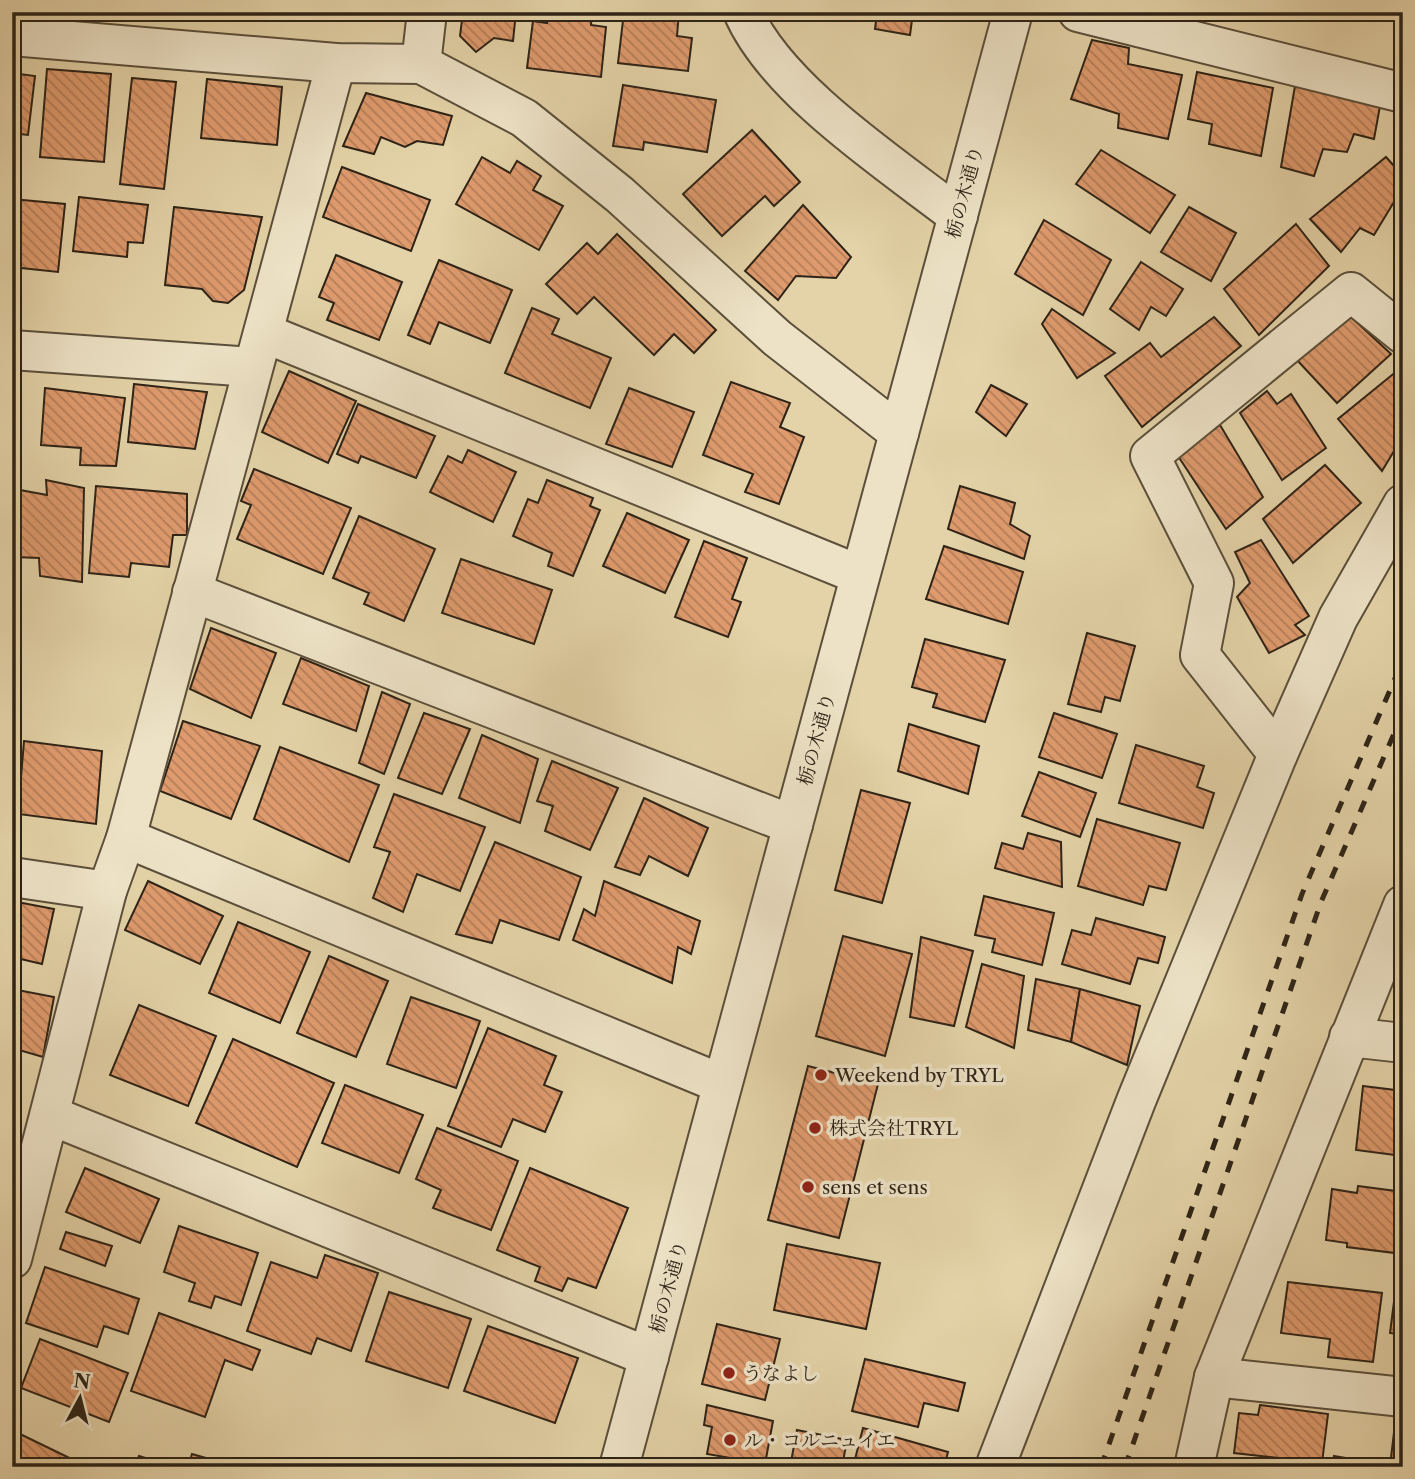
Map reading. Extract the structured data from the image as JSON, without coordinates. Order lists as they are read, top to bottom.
{
  "streets": {
    "street": ["栃の木通り"]
  },
  "places": [
    "Weekend by TRYL",
    "株式会社TRYL",
    "sens et sens",
    "うなよし",
    "ル・コルニュイエ"
  ],
  "north": "top"
}
